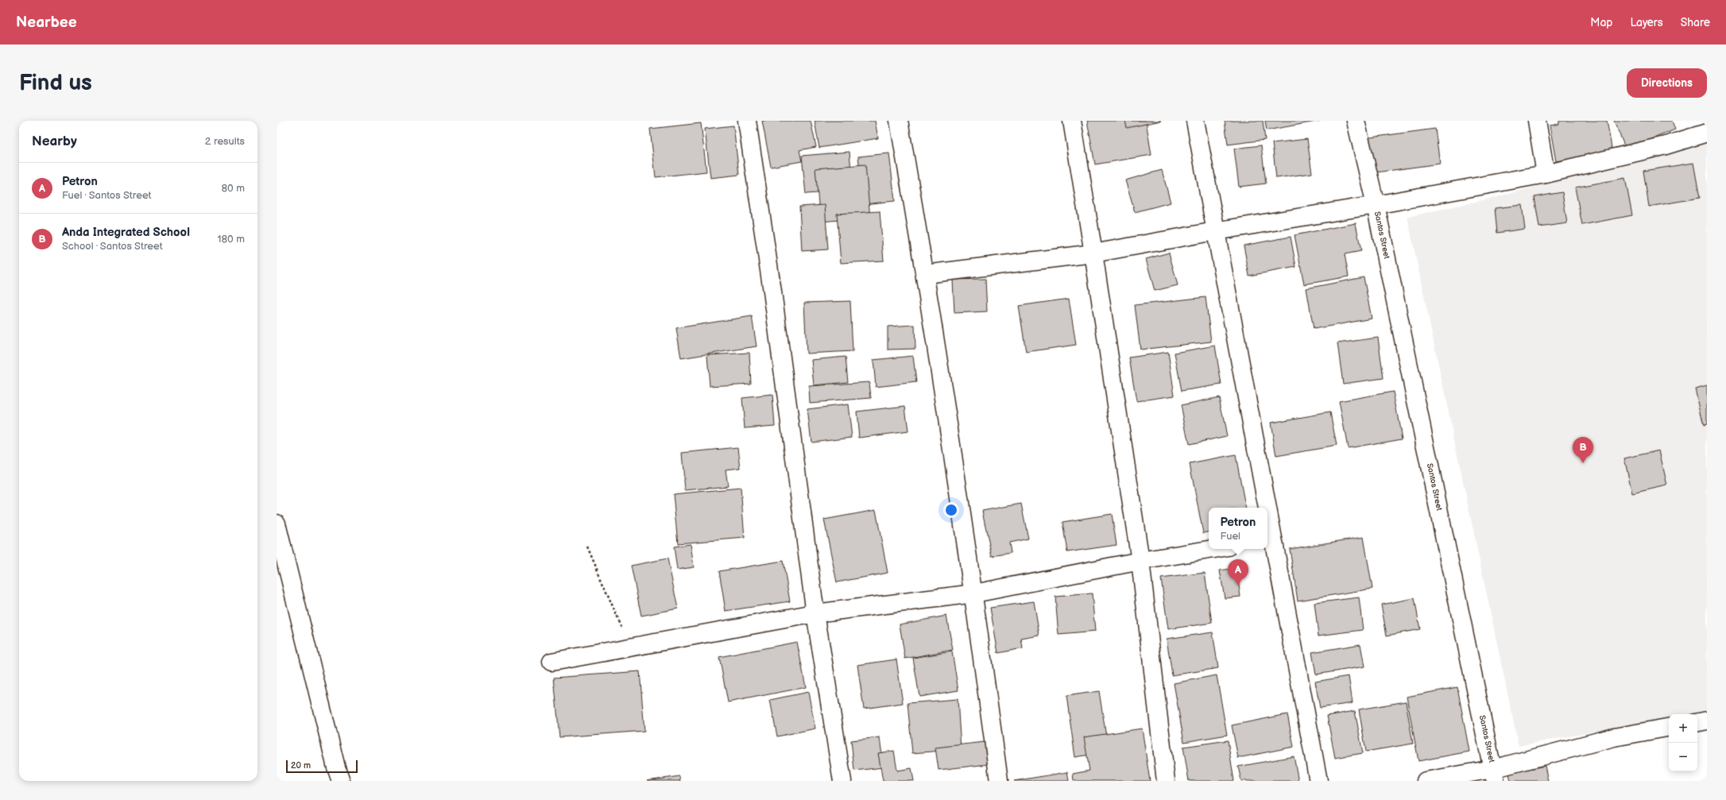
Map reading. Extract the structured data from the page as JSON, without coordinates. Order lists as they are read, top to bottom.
{
  "streets": {
    "street": ["Santos Street"]
  },
  "scale_bar": "20 m",
  "page": {
    "header": "Nearbee",
    "nav": ["Map", "Layers", "Share"],
    "buttons": "Directions",
    "title": "Find us",
    "heading": ["Nearby", "2 results"],
    "list": [
      {
        "mark": "A",
        "name": "Petron",
        "note": "Fuel · Santos Street",
        "value": "80 m"
      },
      {
        "mark": "B",
        "name": "Anda Integrated School",
        "note": "School · Santos Street",
        "value": "180 m"
      }
    ],
    "pins": ["B", "A"],
    "popup": ["Petron", "Fuel"],
    "map_buttons": ["+", "−"],
    "scale": "20 m"
  }
}
